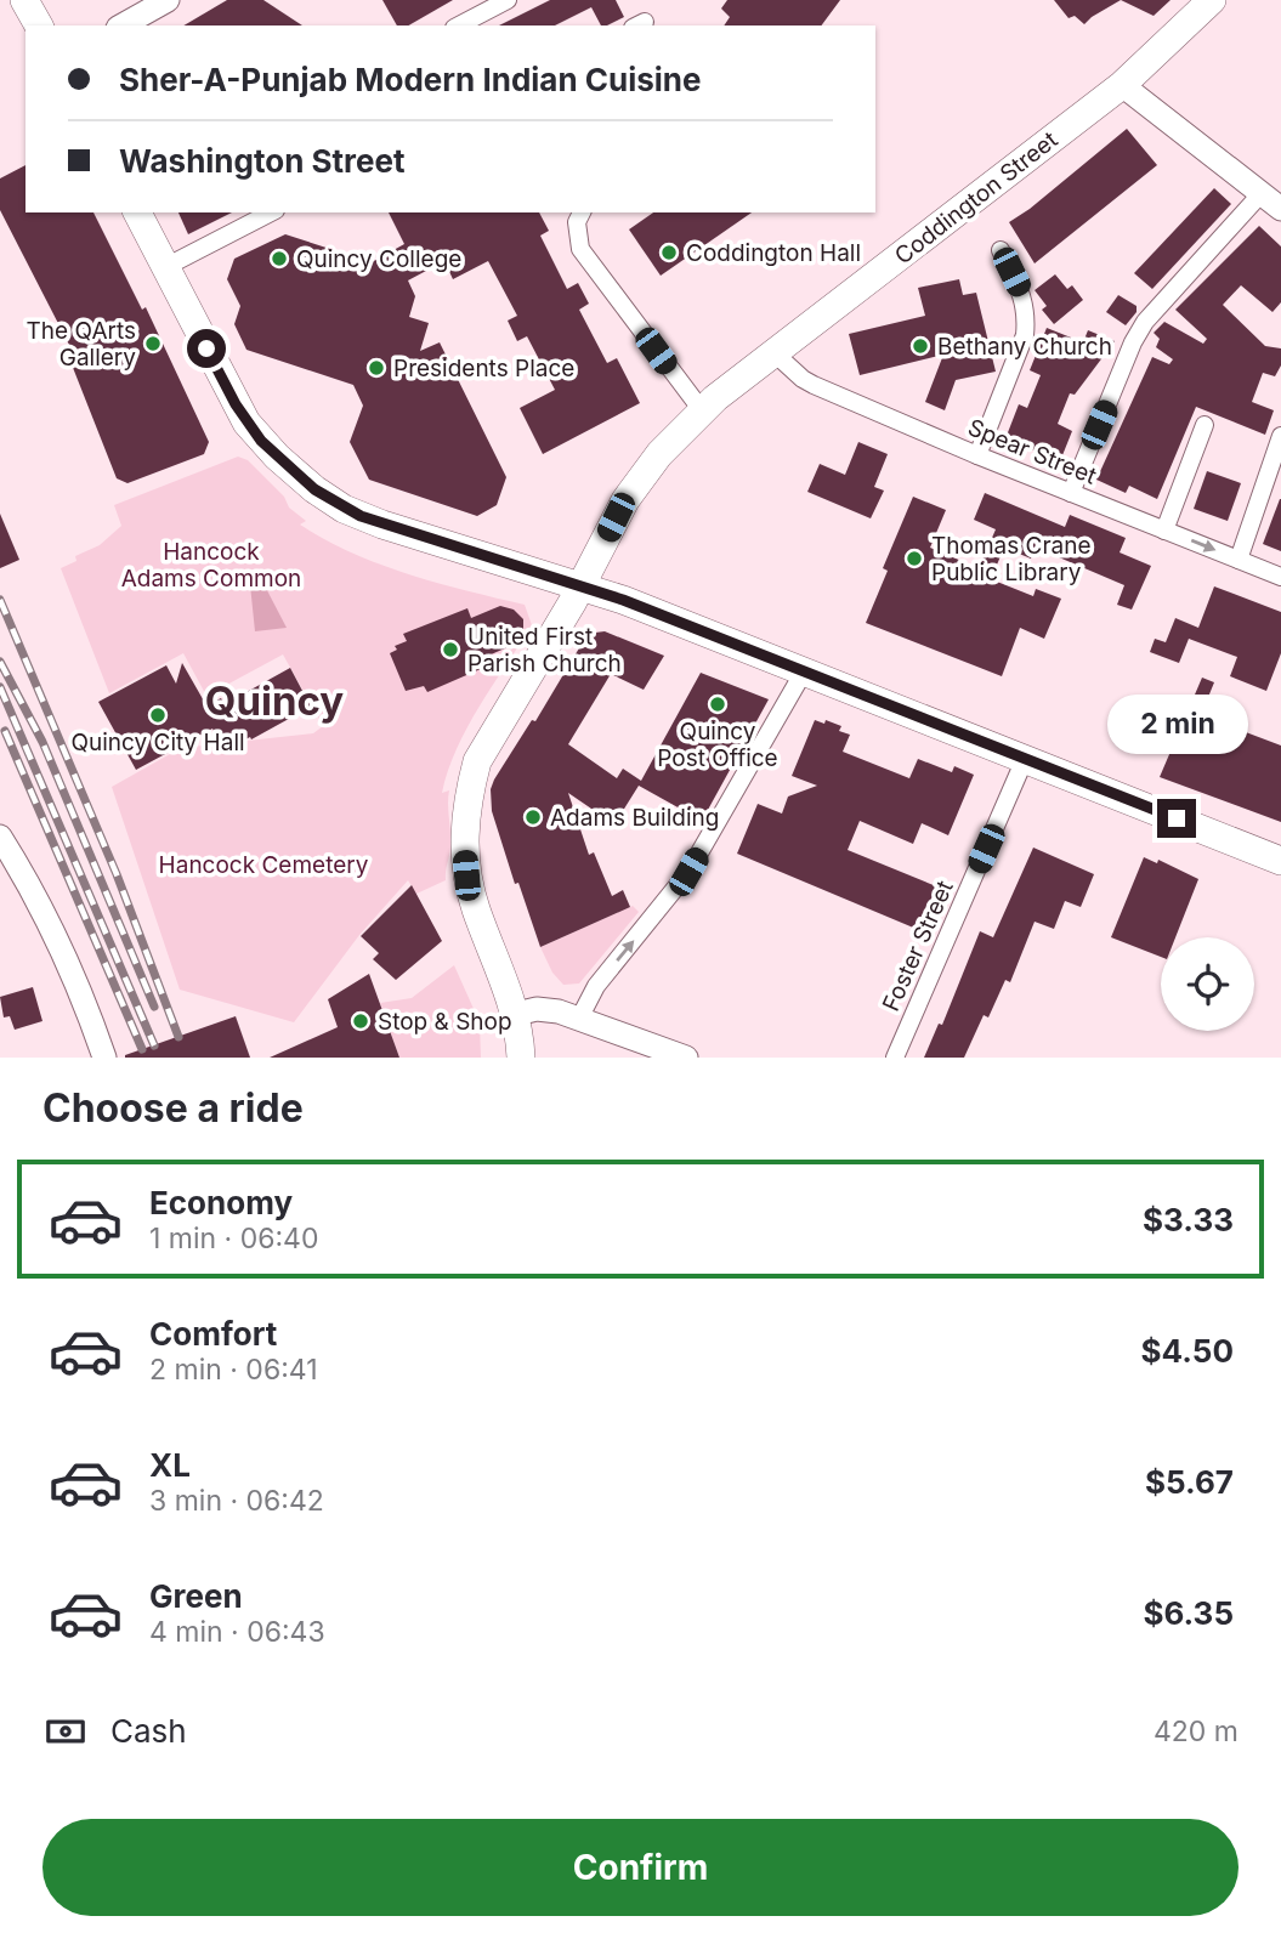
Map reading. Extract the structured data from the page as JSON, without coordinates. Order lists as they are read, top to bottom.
{
  "streets": {
    "main road": ["Coddington Street"],
    "street": ["Spear Street", "Foster Street"]
  },
  "crossings": [
    ["Coddington Street", "Spear Street"]
  ],
  "districts": ["Quincy"],
  "parks": ["Hancock Adams Common", "Hancock Cemetery"],
  "places": [
    "Coddington Hall",
    "Quincy College",
    "The QArts Gallery",
    "Bethany Church",
    "Presidents Place",
    "Thomas Crane Public Library",
    "United First Parish Church",
    "Quincy Post Office",
    "Quincy City Hall",
    "Adams Building",
    "Stop & Shop"
  ],
  "page": {
    "banner": ["Sher-A-Punjab Modern Indian Cuisine", "Washington Street"],
    "bubble": "2 min",
    "heading": "Choose a ride",
    "list": [
      {
        "name": "Economy",
        "note": "1 min · 06:40",
        "value": "$3.33"
      },
      {
        "name": "Comfort",
        "note": "2 min · 06:41",
        "value": "$4.50"
      },
      {
        "name": "XL",
        "note": "3 min · 06:42",
        "value": "$5.67"
      },
      {
        "name": "Green",
        "note": "4 min · 06:43",
        "value": "$6.35"
      }
    ],
    "pay": ["Cash", "420 m"],
    "buttons": "Confirm"
  }
}
